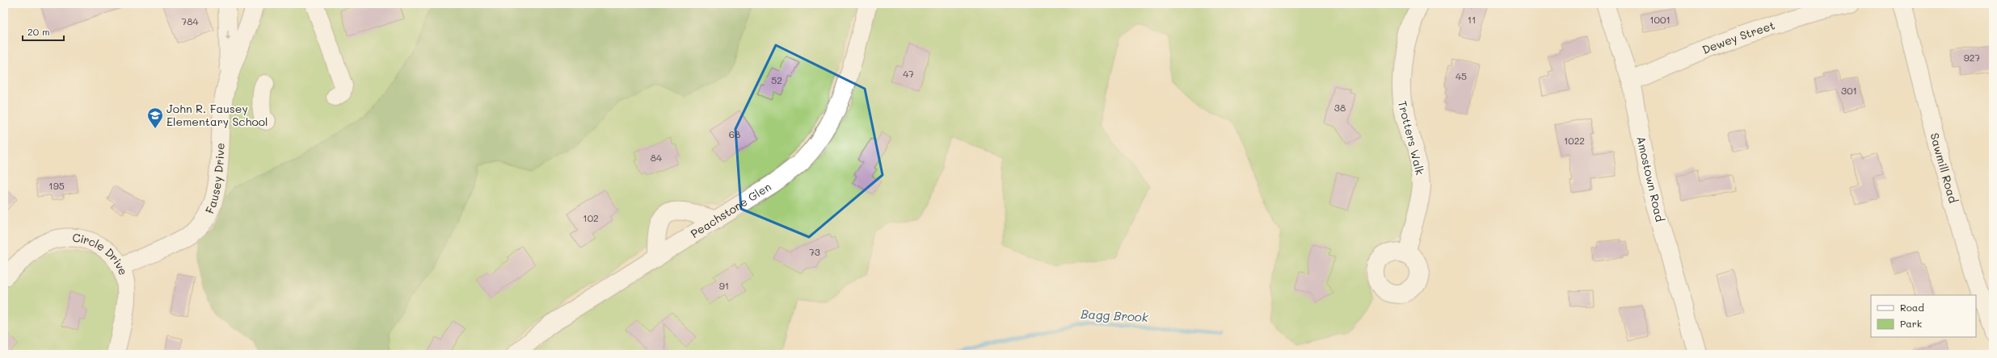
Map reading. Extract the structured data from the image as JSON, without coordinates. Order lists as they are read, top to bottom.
{
  "streets": {
    "street": [
      "Dewey Street",
      "Trotters Walk",
      "Sawmill Road",
      "Fausey Drive",
      "Amostown Road",
      "Peachstone Glen",
      "Circle Drive"
    ]
  },
  "crossings": [
    ["Dewey Street", "Amostown Road"],
    ["Fausey Drive", "Circle Drive"]
  ],
  "water": ["Bagg Brook"],
  "places": {
    "school or university": ["John R. Fausey Elementary School"]
  },
  "house_numbers": [
    "11",
    "1001",
    "784",
    "927",
    "47",
    "45",
    "52",
    "301",
    "38",
    "68",
    "1022",
    "84",
    "195",
    "102",
    "73",
    "91"
  ],
  "legend": ["Road", "Park"],
  "scale_bar": "20 m"
}
